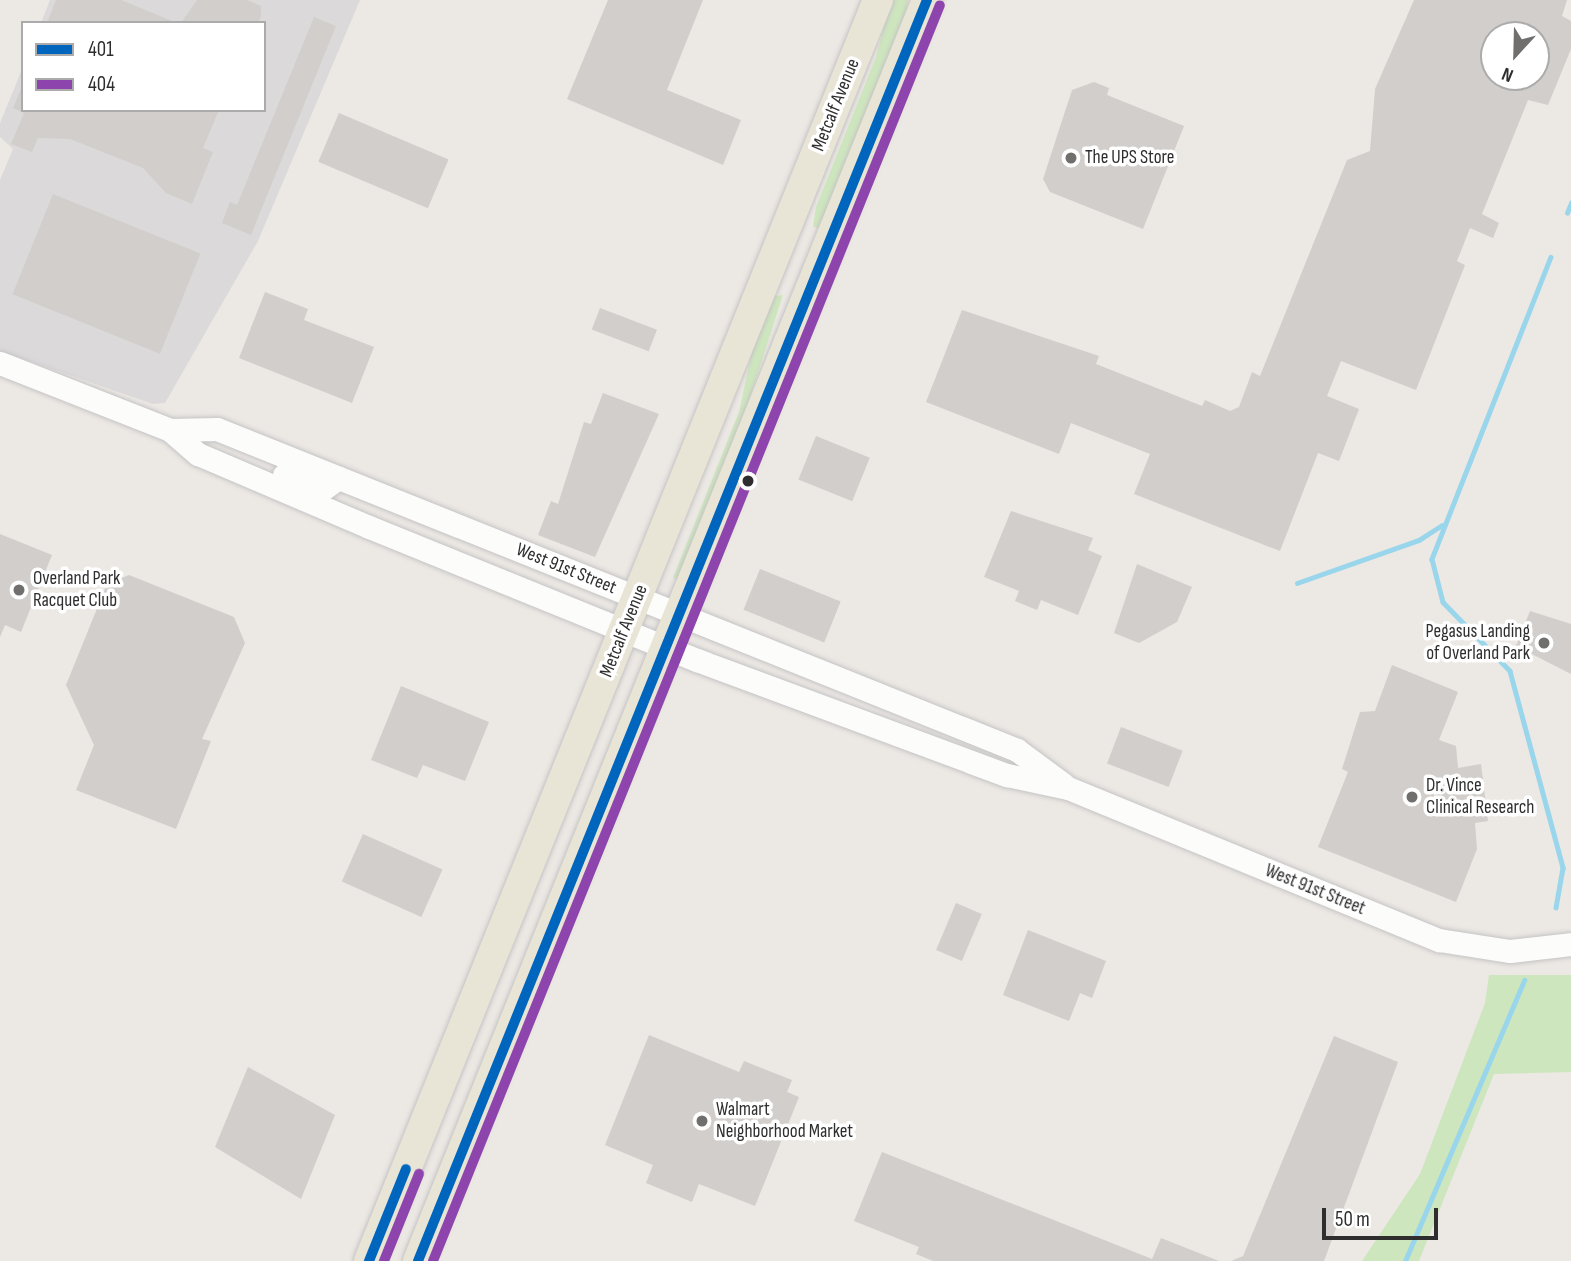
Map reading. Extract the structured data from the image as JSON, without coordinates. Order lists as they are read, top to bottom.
{
  "streets": {
    "main road": ["Metcalf Avenue"],
    "street": ["West 91st Street"]
  },
  "crossings": [
    ["Metcalf Avenue", "West 91st Street"]
  ],
  "places": [
    "The UPS Store",
    "Overland Park Racquet Club",
    "Pegasus Landing of Overland Park",
    "Dr. Vince Clinical Research",
    "Walmart Neighborhood Market"
  ],
  "lines": ["transit line 401", "transit line 404"],
  "legend": ["401", "404"],
  "scale_bar": "50 m",
  "north": "bottom"
}
